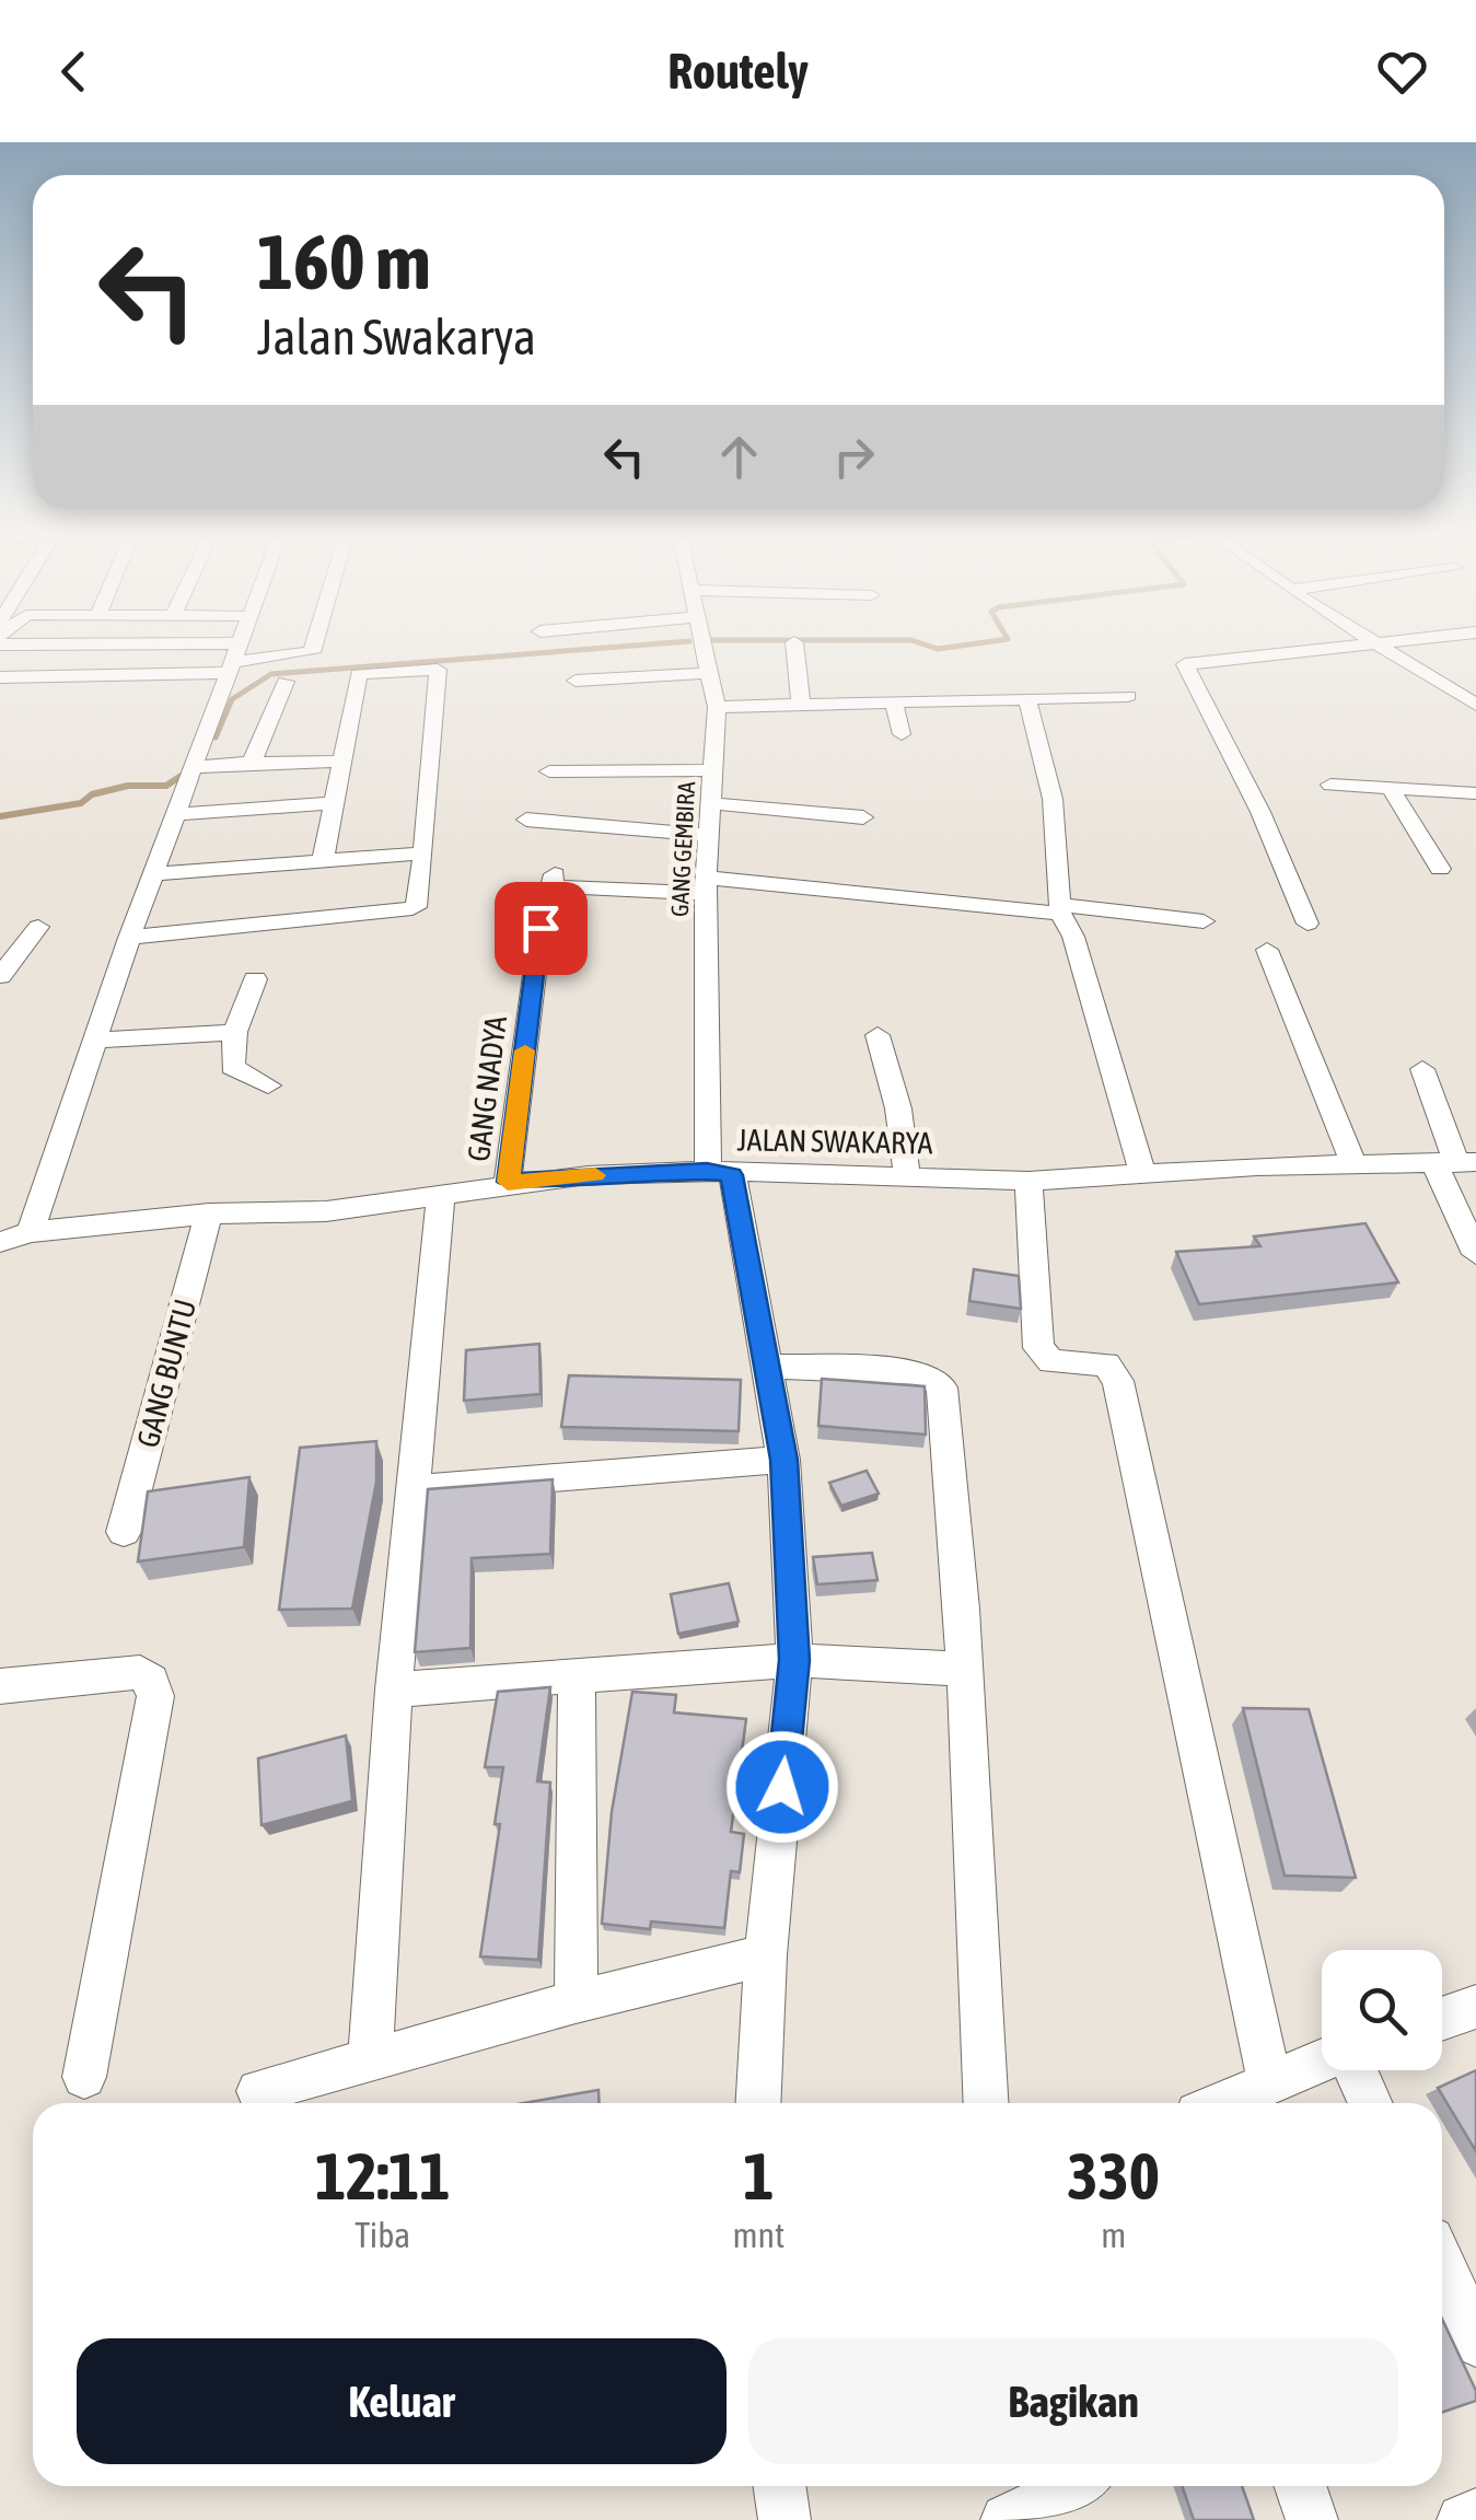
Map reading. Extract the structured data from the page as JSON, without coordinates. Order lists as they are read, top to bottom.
{
  "streets": {
    "street": [
      "GANG GEMBIRA",
      "GANG NADYA",
      "JALAN SWAKARYA",
      "GANG BUNTU"
    ]
  },
  "crossings": [
    ["GANG GEMBIRA", "GANG NADYA"],
    ["GANG GEMBIRA", "JALAN SWAKARYA"],
    ["GANG NADYA", "JALAN SWAKARYA"],
    ["JALAN SWAKARYA", "GANG BUNTU"]
  ],
  "page": {
    "header": "Routely",
    "turn": ["160 m", "Jalan Swakarya"],
    "eta": [
      "12:11",
      "Tiba",
      "1",
      "mnt",
      "330",
      "m"
    ],
    "buttons": ["Keluar", "Bagikan"]
  }
}
